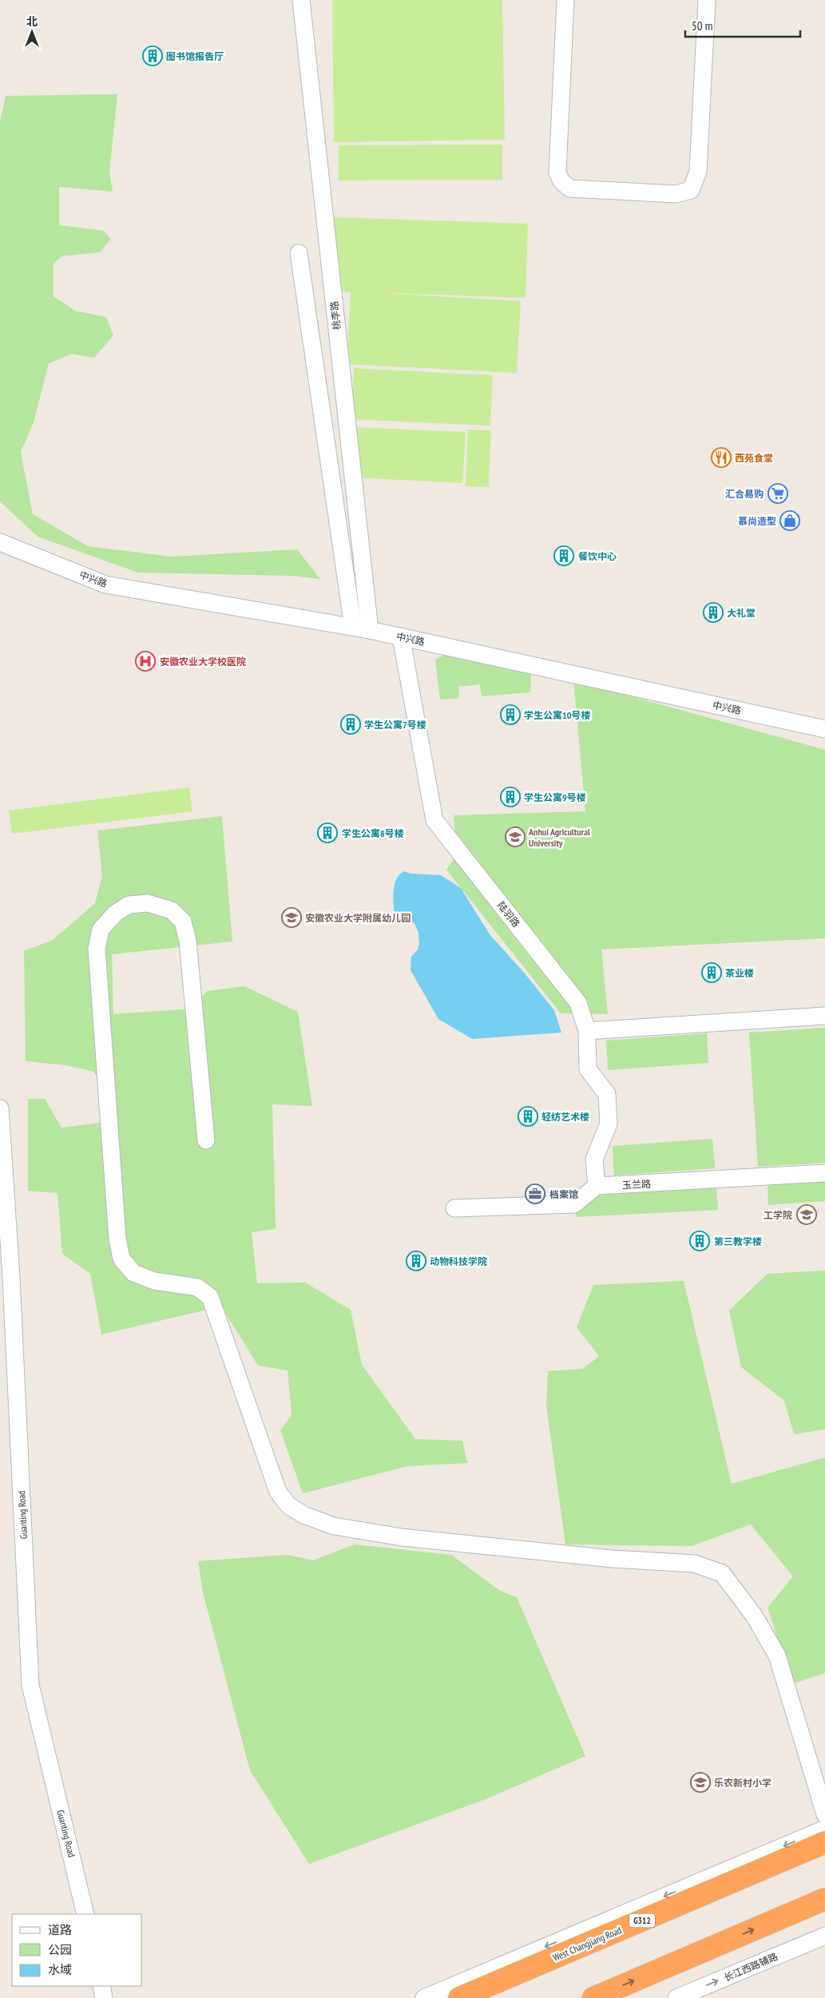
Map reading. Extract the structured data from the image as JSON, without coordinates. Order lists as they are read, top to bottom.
{
  "streets": {
    "highway": ["G312", "West Changjiang Road"],
    "street": [
      "桃李路",
      "中兴路",
      "陆羽路",
      "玉兰路",
      "Guanting Road",
      "长江西路辅路"
    ]
  },
  "crossings": [
    ["桃李路", "中兴路"],
    ["中兴路", "陆羽路"],
    ["陆羽路", "玉兰路"]
  ],
  "places": {
    "building": [
      "图书馆报告厅",
      "餐饮中心",
      "大礼堂",
      "学生公寓10号楼",
      "学生公寓7号楼",
      "学生公寓9号楼",
      "学生公寓8号楼",
      "茶业楼",
      "轻纺艺术楼",
      "第三教学楼",
      "动物科技学院"
    ],
    "restaurant": ["西苑食堂"],
    "supermarket": ["汇合易购"],
    "shop": ["慕尚造型"],
    "hospital": ["安徽农业大学校医院"],
    "school or university": [
      "Anhui Agricultural University",
      "安徽农业大学附属幼儿园",
      "工学院",
      "乐农新村小学"
    ],
    "office": ["档案馆"]
  },
  "legend": ["道路", "公园", "水域"],
  "scale_bar": "50 m",
  "north": "top"
}
